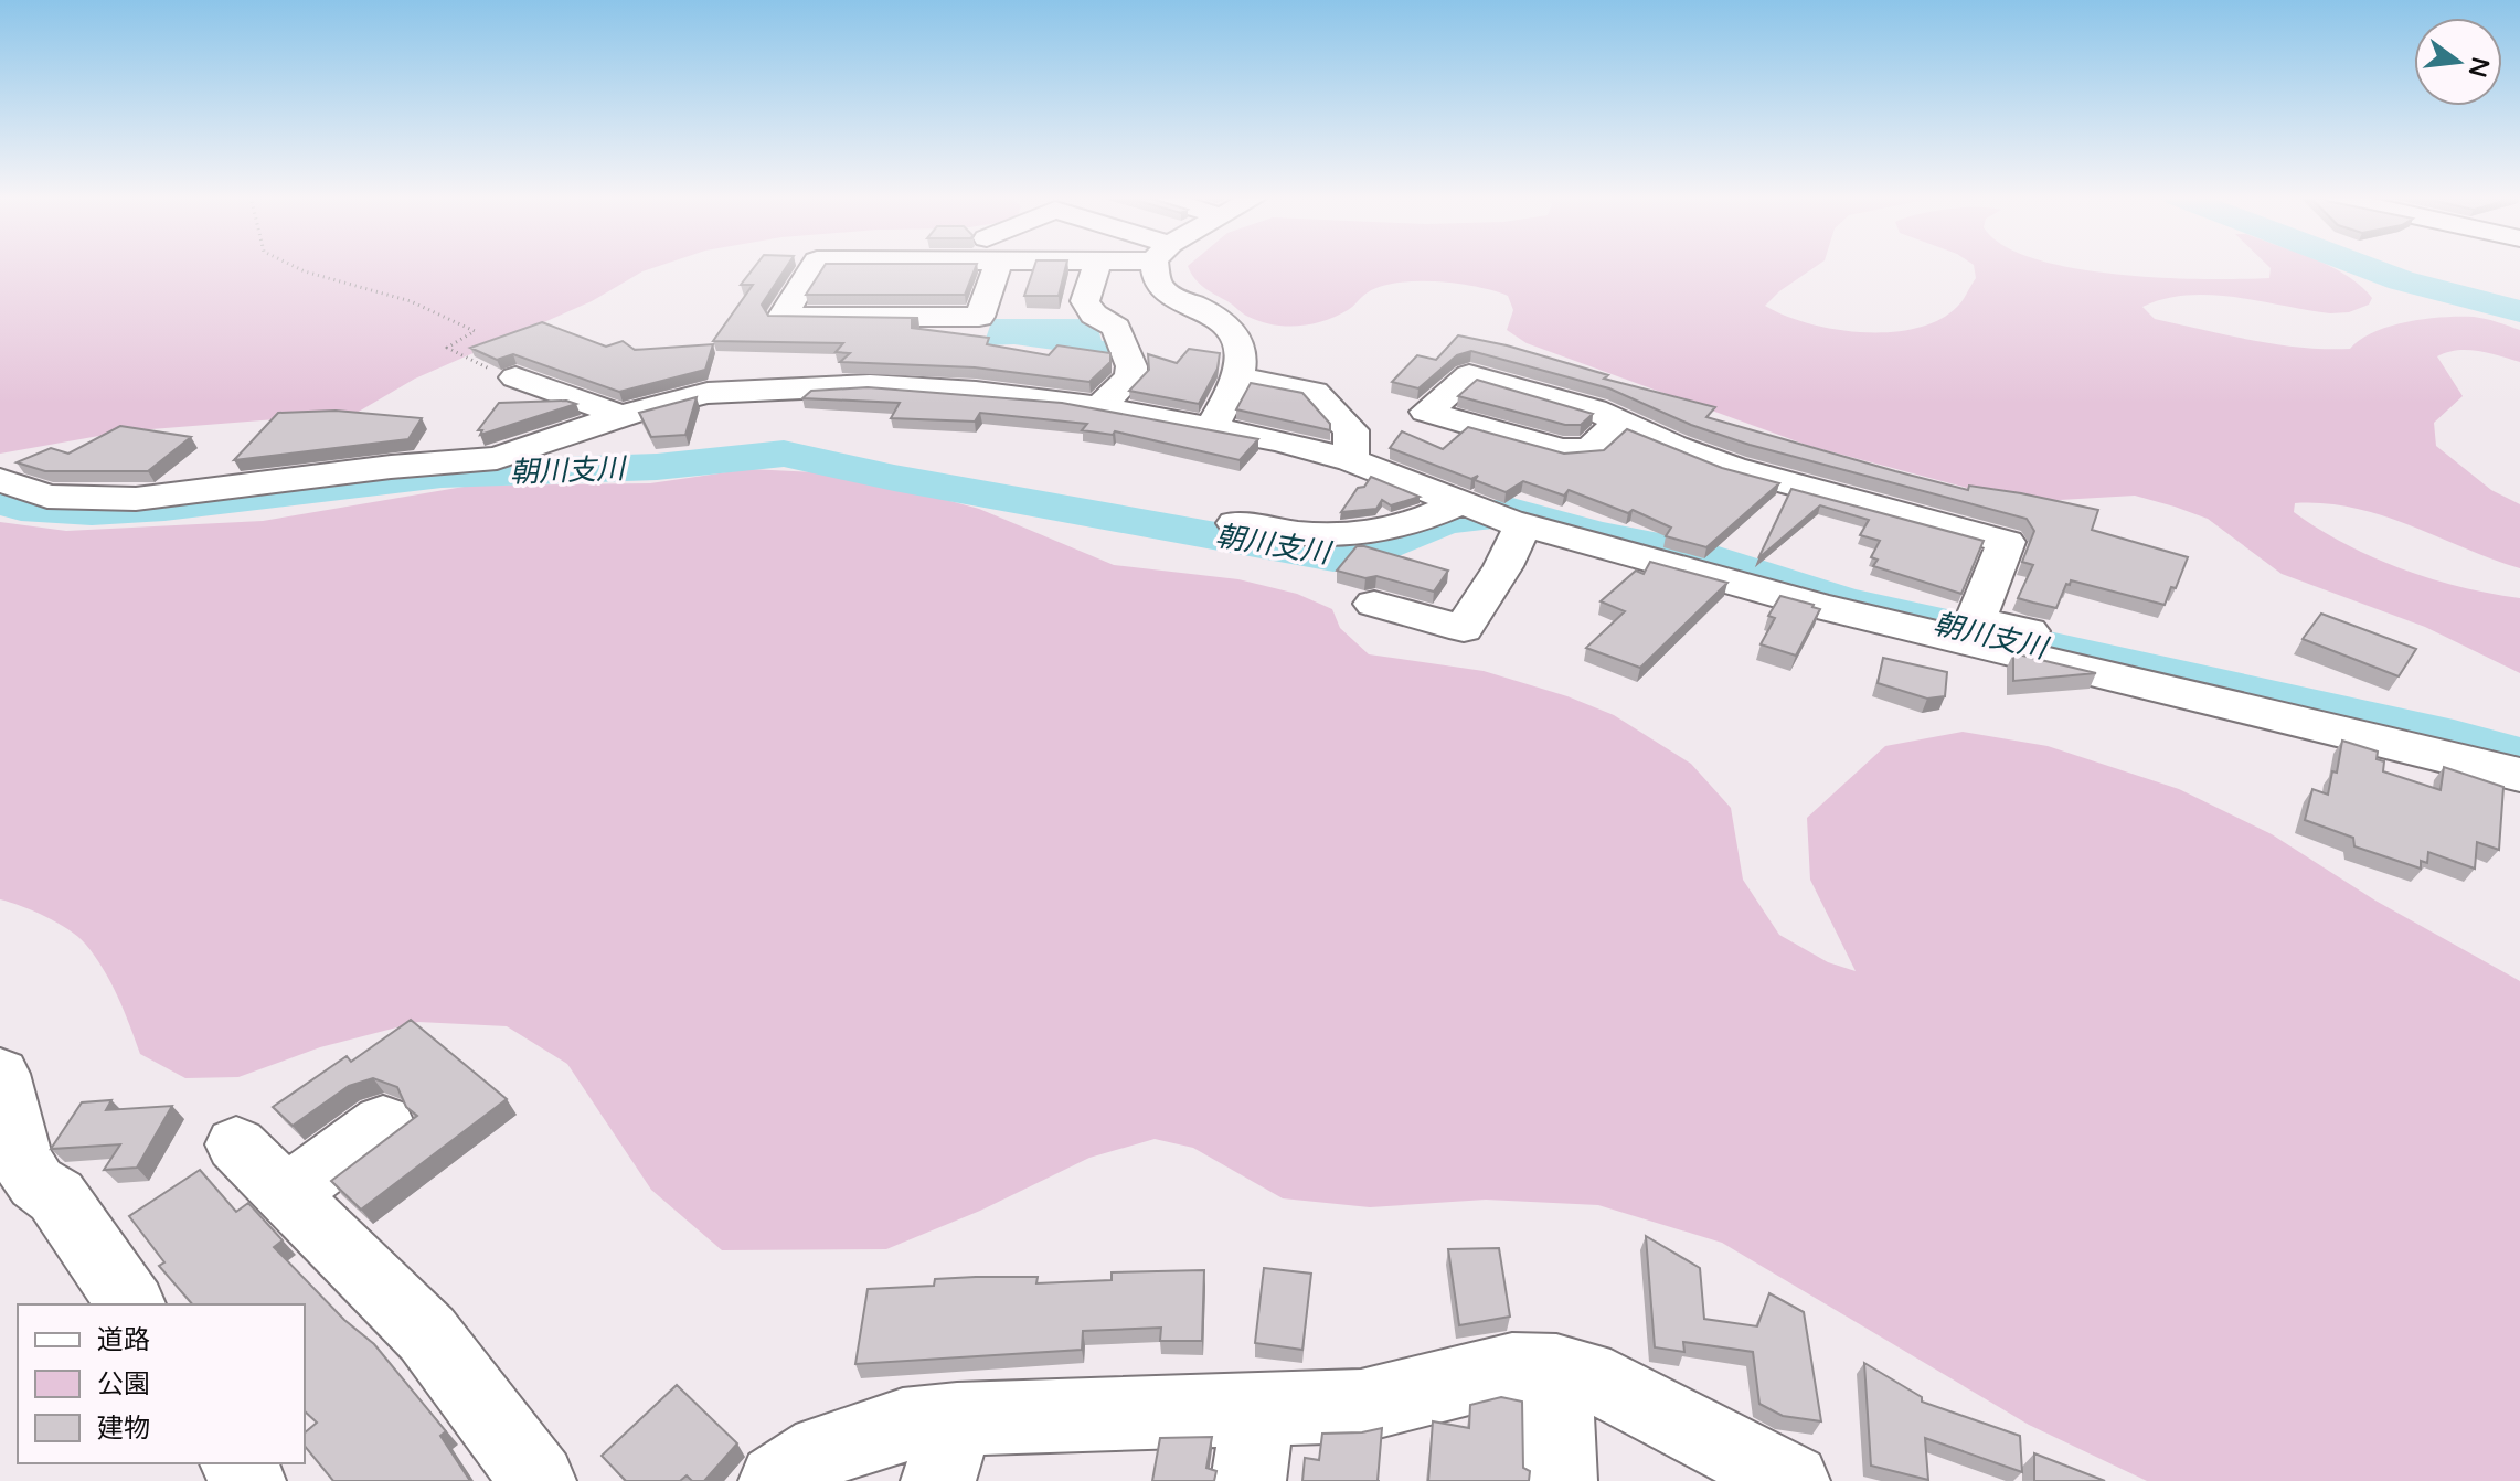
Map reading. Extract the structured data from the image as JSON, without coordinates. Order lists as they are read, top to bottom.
{
  "water": ["朝川支川"],
  "legend": ["道路", "公園", "建物"],
  "north": "right"
}
